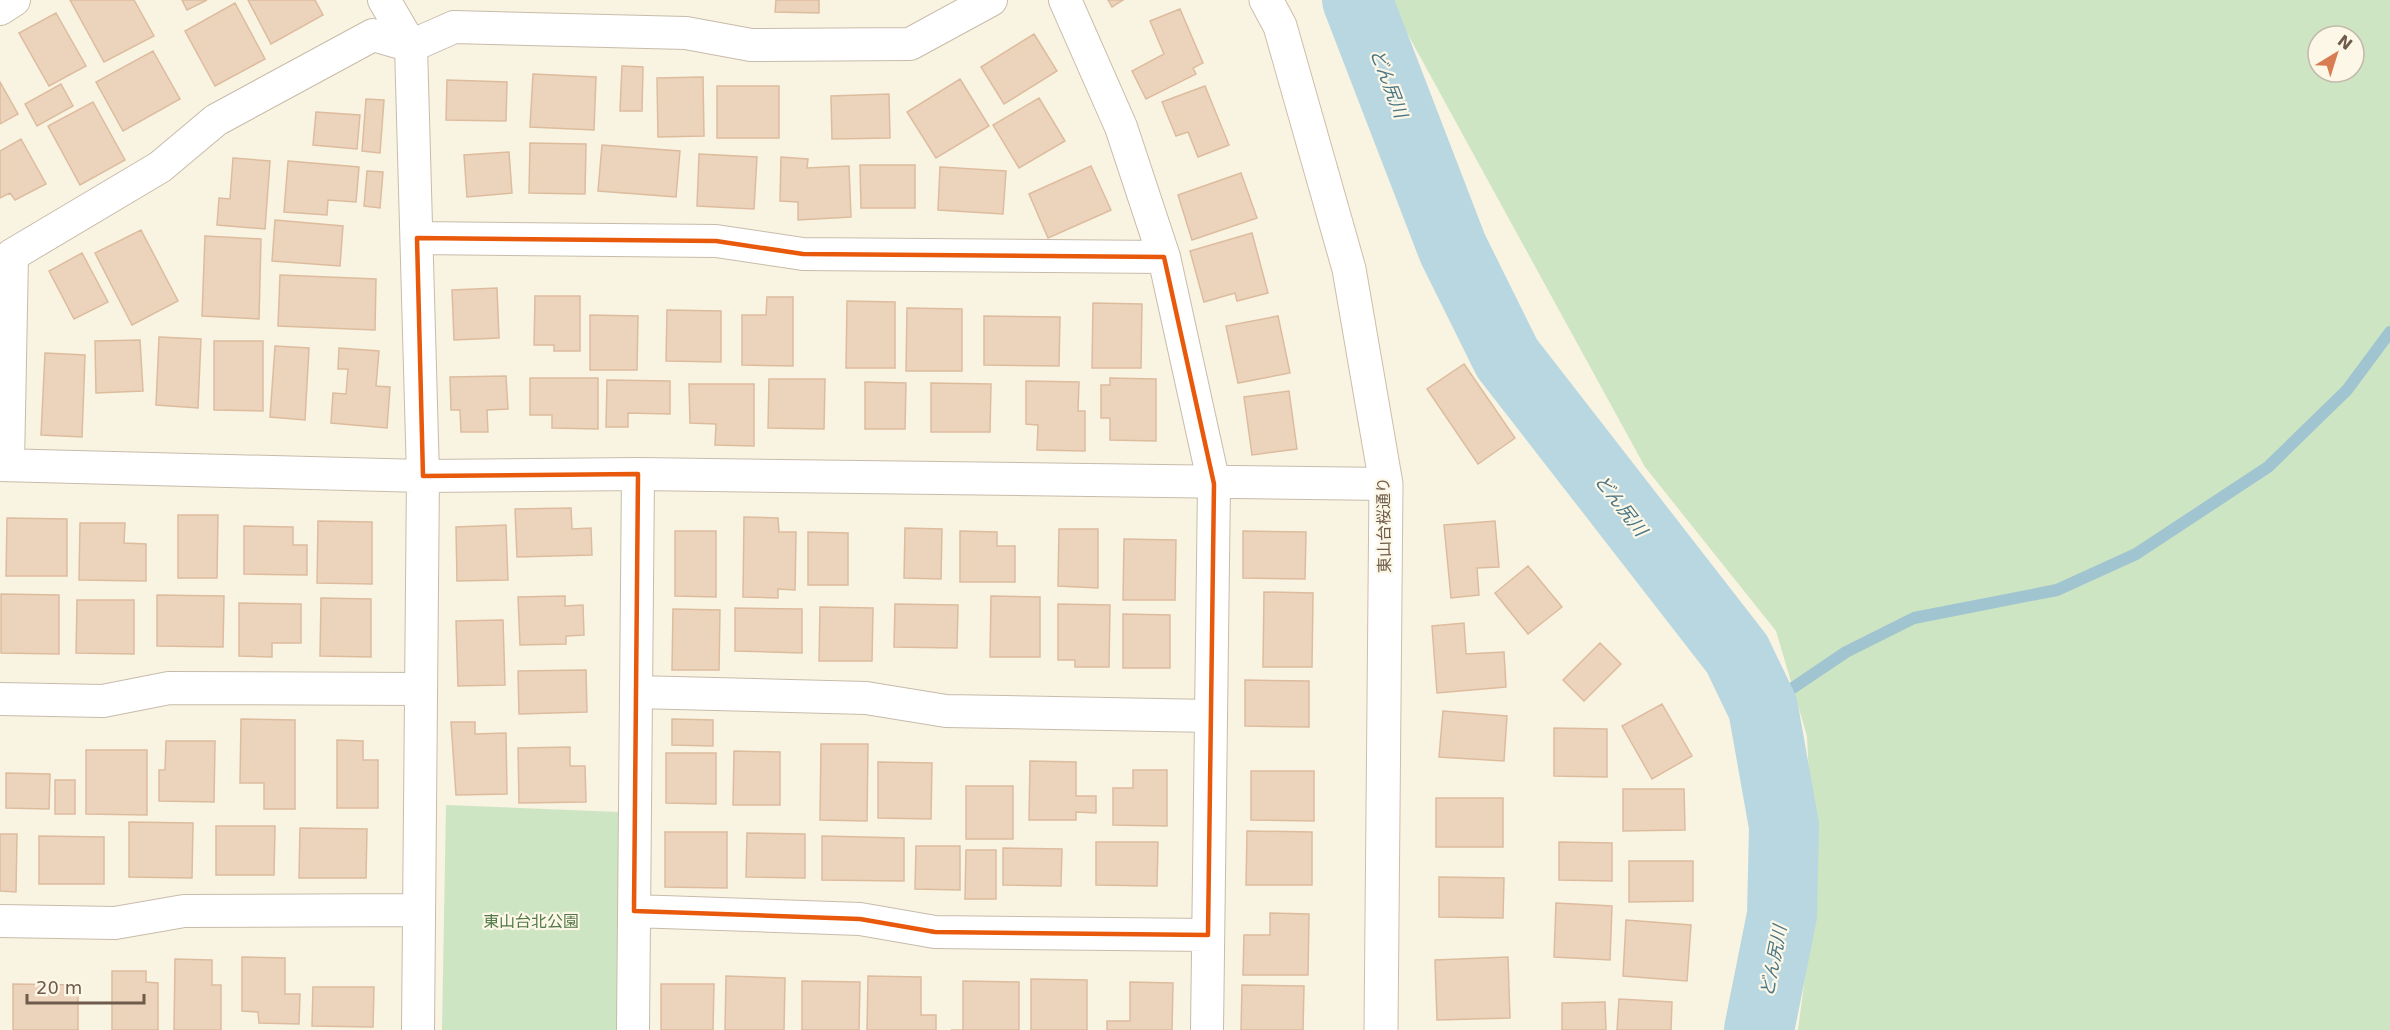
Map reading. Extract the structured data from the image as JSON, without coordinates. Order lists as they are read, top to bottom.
{
  "streets": {
    "street": ["東山台桜通り"]
  },
  "water": ["どん尻川"],
  "parks": ["東山台北公園"],
  "scale_bar": "20 m",
  "north": "top right"
}
